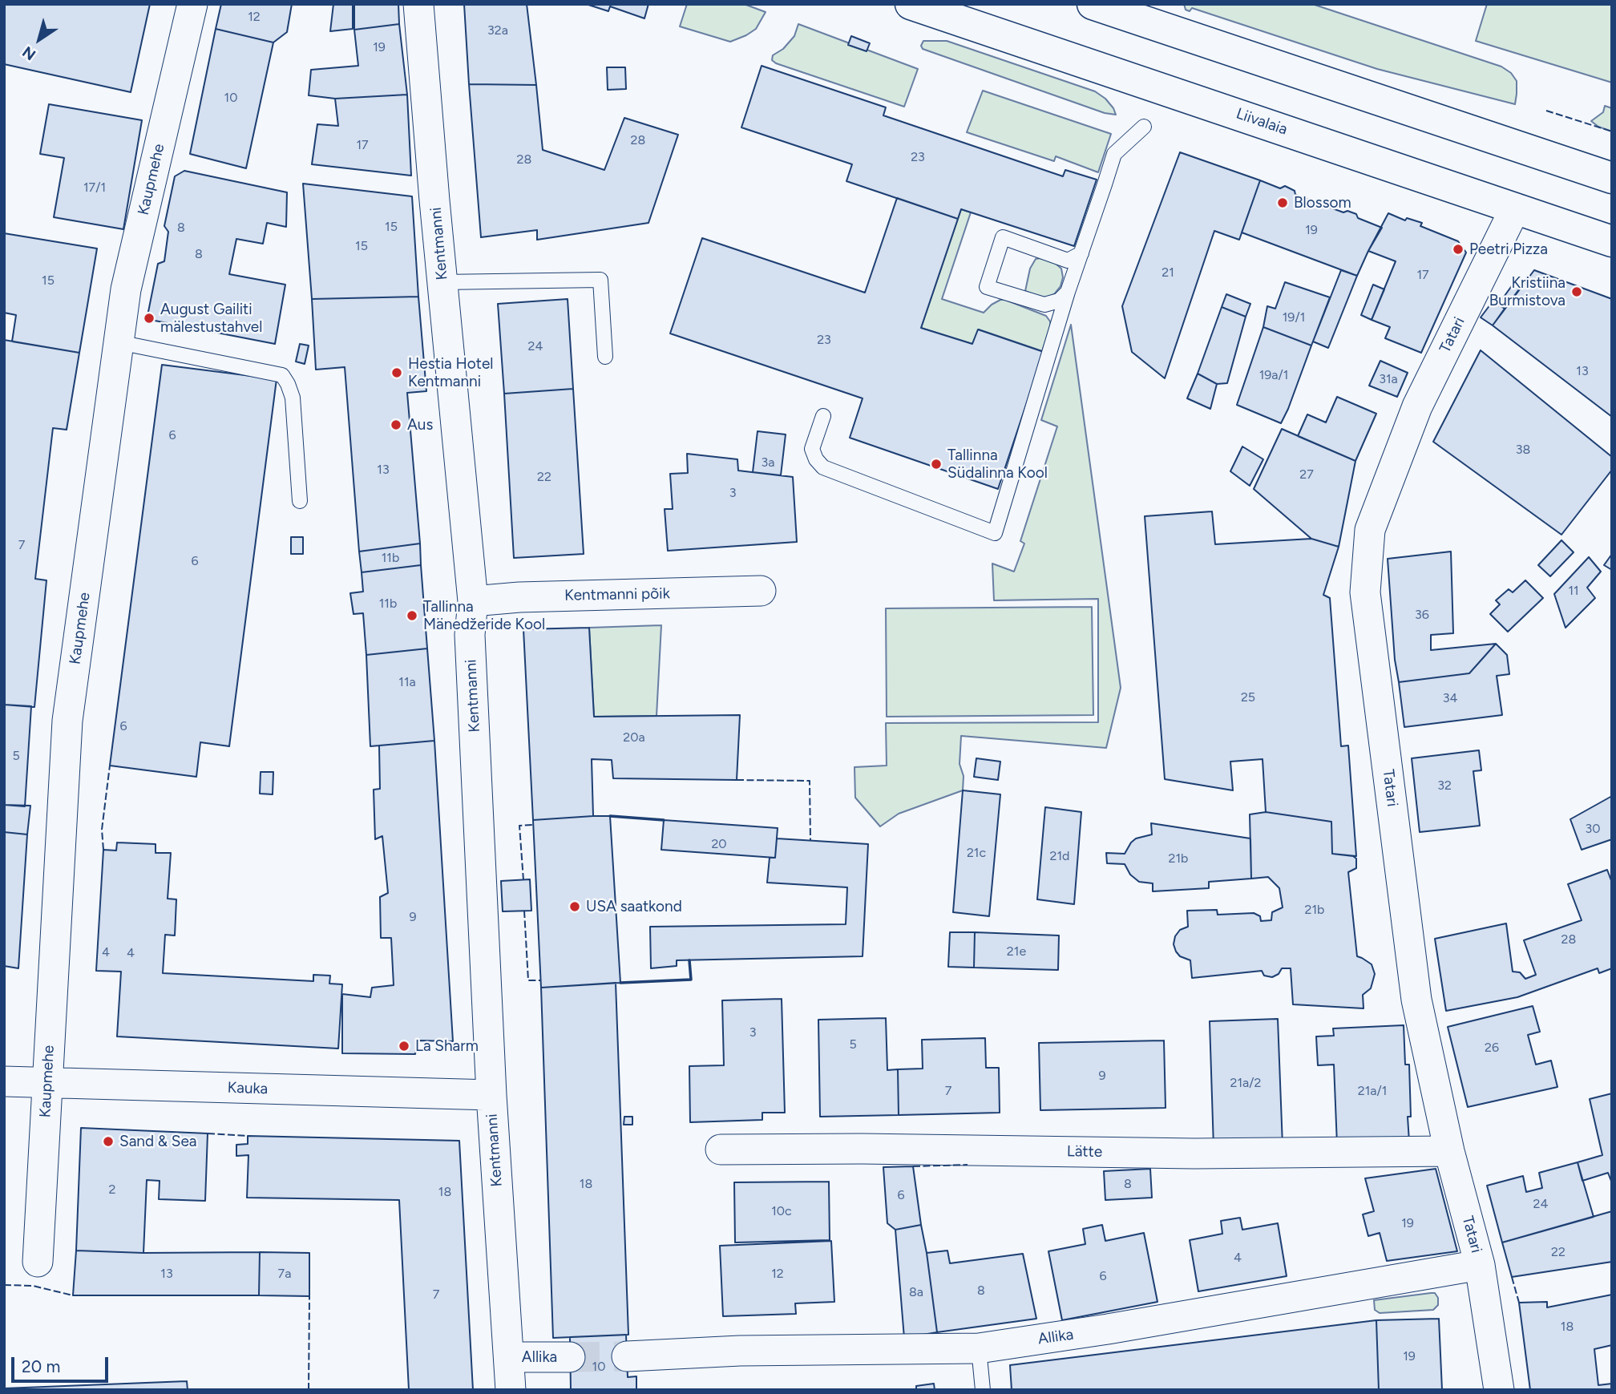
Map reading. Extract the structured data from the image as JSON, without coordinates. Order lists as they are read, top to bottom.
{
  "streets": {
    "main road": ["Liivalaia"],
    "street": [
      "Kaupmehe",
      "Kentmanni",
      "Tatari",
      "Kentmanni põik",
      "Kauka",
      "Lätte",
      "Allika"
    ]
  },
  "crossings": [
    ["Liivalaia", "Tatari"],
    ["Kaupmehe", "Kauka"],
    ["Kentmanni", "Kentmanni põik"],
    ["Kentmanni", "Kauka"],
    ["Kentmanni", "Allika"],
    ["Tatari", "Lätte"],
    ["Tatari", "Allika"]
  ],
  "places": [
    "Blossom",
    "Peetri Pizza",
    "Kristiina Burmistova",
    "August Gailiti mälestustahvel",
    "Hestia Hotel Kentmanni",
    "Aus",
    "Tallinna Südalinna Kool",
    "Tallinna Mänedžeride Kool",
    "USA saatkond",
    "La Sharm",
    "Sand & Sea"
  ],
  "house_numbers": [
    "12",
    "32a",
    "19",
    "10",
    "28",
    "17",
    "23",
    "28",
    "17/1",
    "15",
    "8",
    "19",
    "15",
    "8",
    "21",
    "17",
    "15",
    "19/1",
    "23",
    "24",
    "13",
    "19a/1",
    "31a",
    "6",
    "38",
    "3a",
    "13",
    "27",
    "22",
    "3",
    "7",
    "11b",
    "6",
    "11",
    "11b",
    "36",
    "11a",
    "25",
    "34",
    "6",
    "20a",
    "5",
    "32",
    "30",
    "20",
    "21c",
    "21d",
    "21b",
    "21b",
    "9",
    "28",
    "21e",
    "4",
    "4",
    "3",
    "5",
    "26",
    "9",
    "21a/2",
    "7",
    "21a/1",
    "18",
    "8",
    "2",
    "18",
    "6",
    "24",
    "10c",
    "19",
    "22",
    "4",
    "13",
    "7a",
    "12",
    "6",
    "8",
    "8a",
    "7",
    "18",
    "19",
    "10"
  ],
  "scale_bar": "20 m",
  "north": "bottom left"
}
